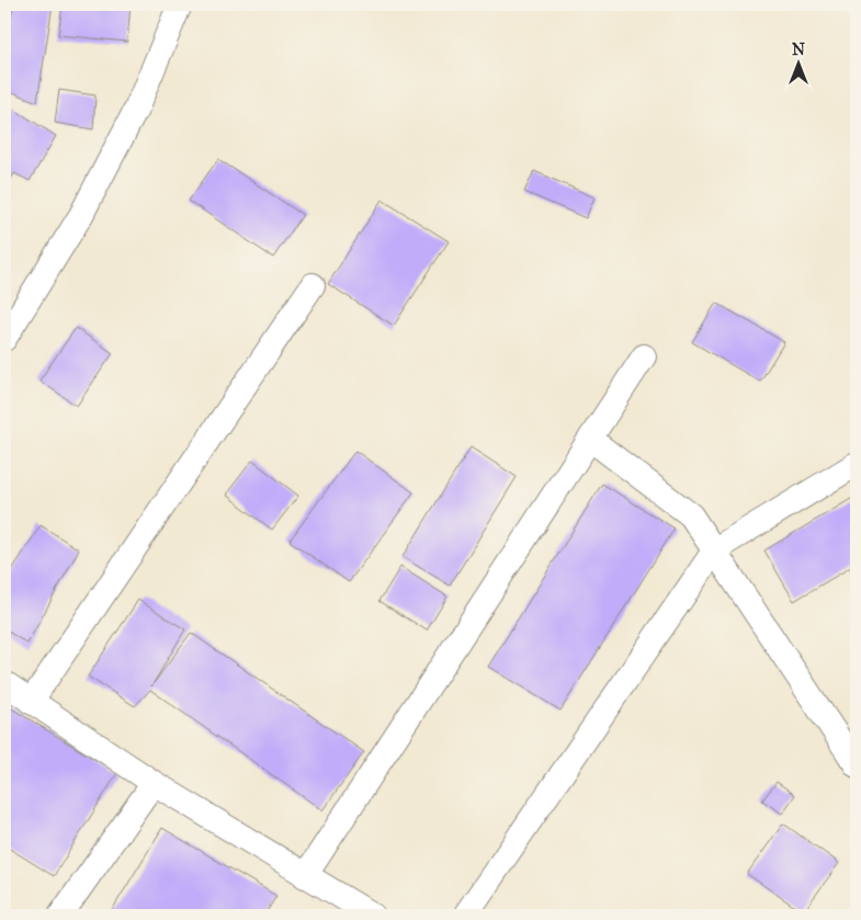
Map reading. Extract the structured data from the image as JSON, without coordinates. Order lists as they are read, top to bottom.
{
  "north": "top"
}
